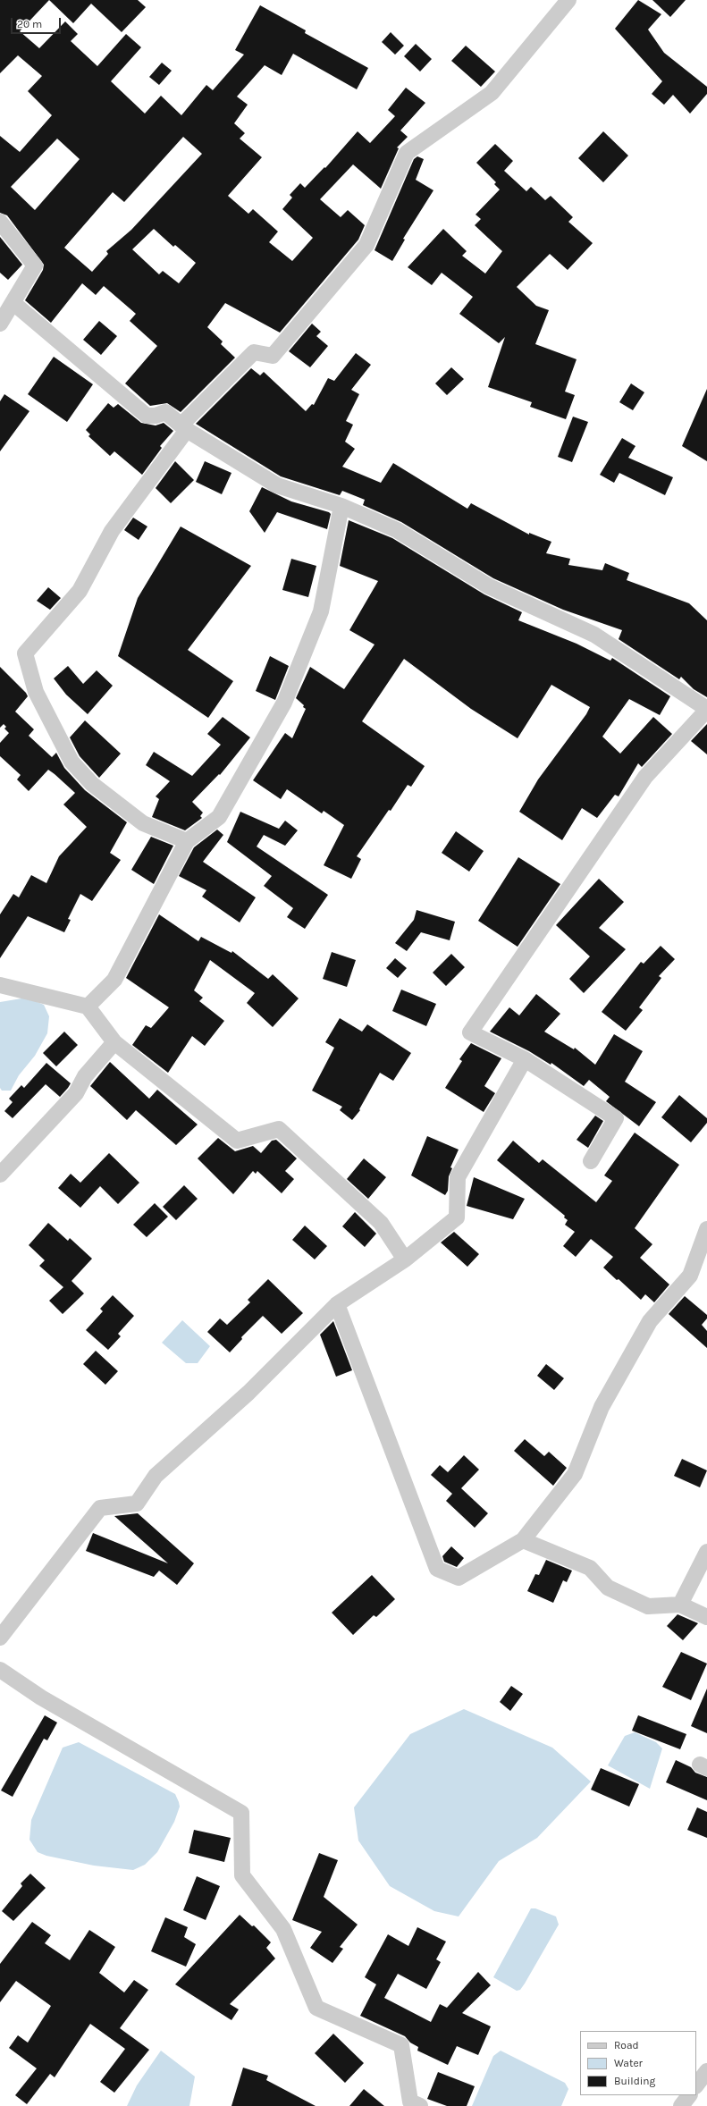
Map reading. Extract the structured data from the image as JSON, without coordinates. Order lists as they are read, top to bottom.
{
  "legend": ["Road", "Water", "Building"],
  "scale_bar": "20 m"
}
